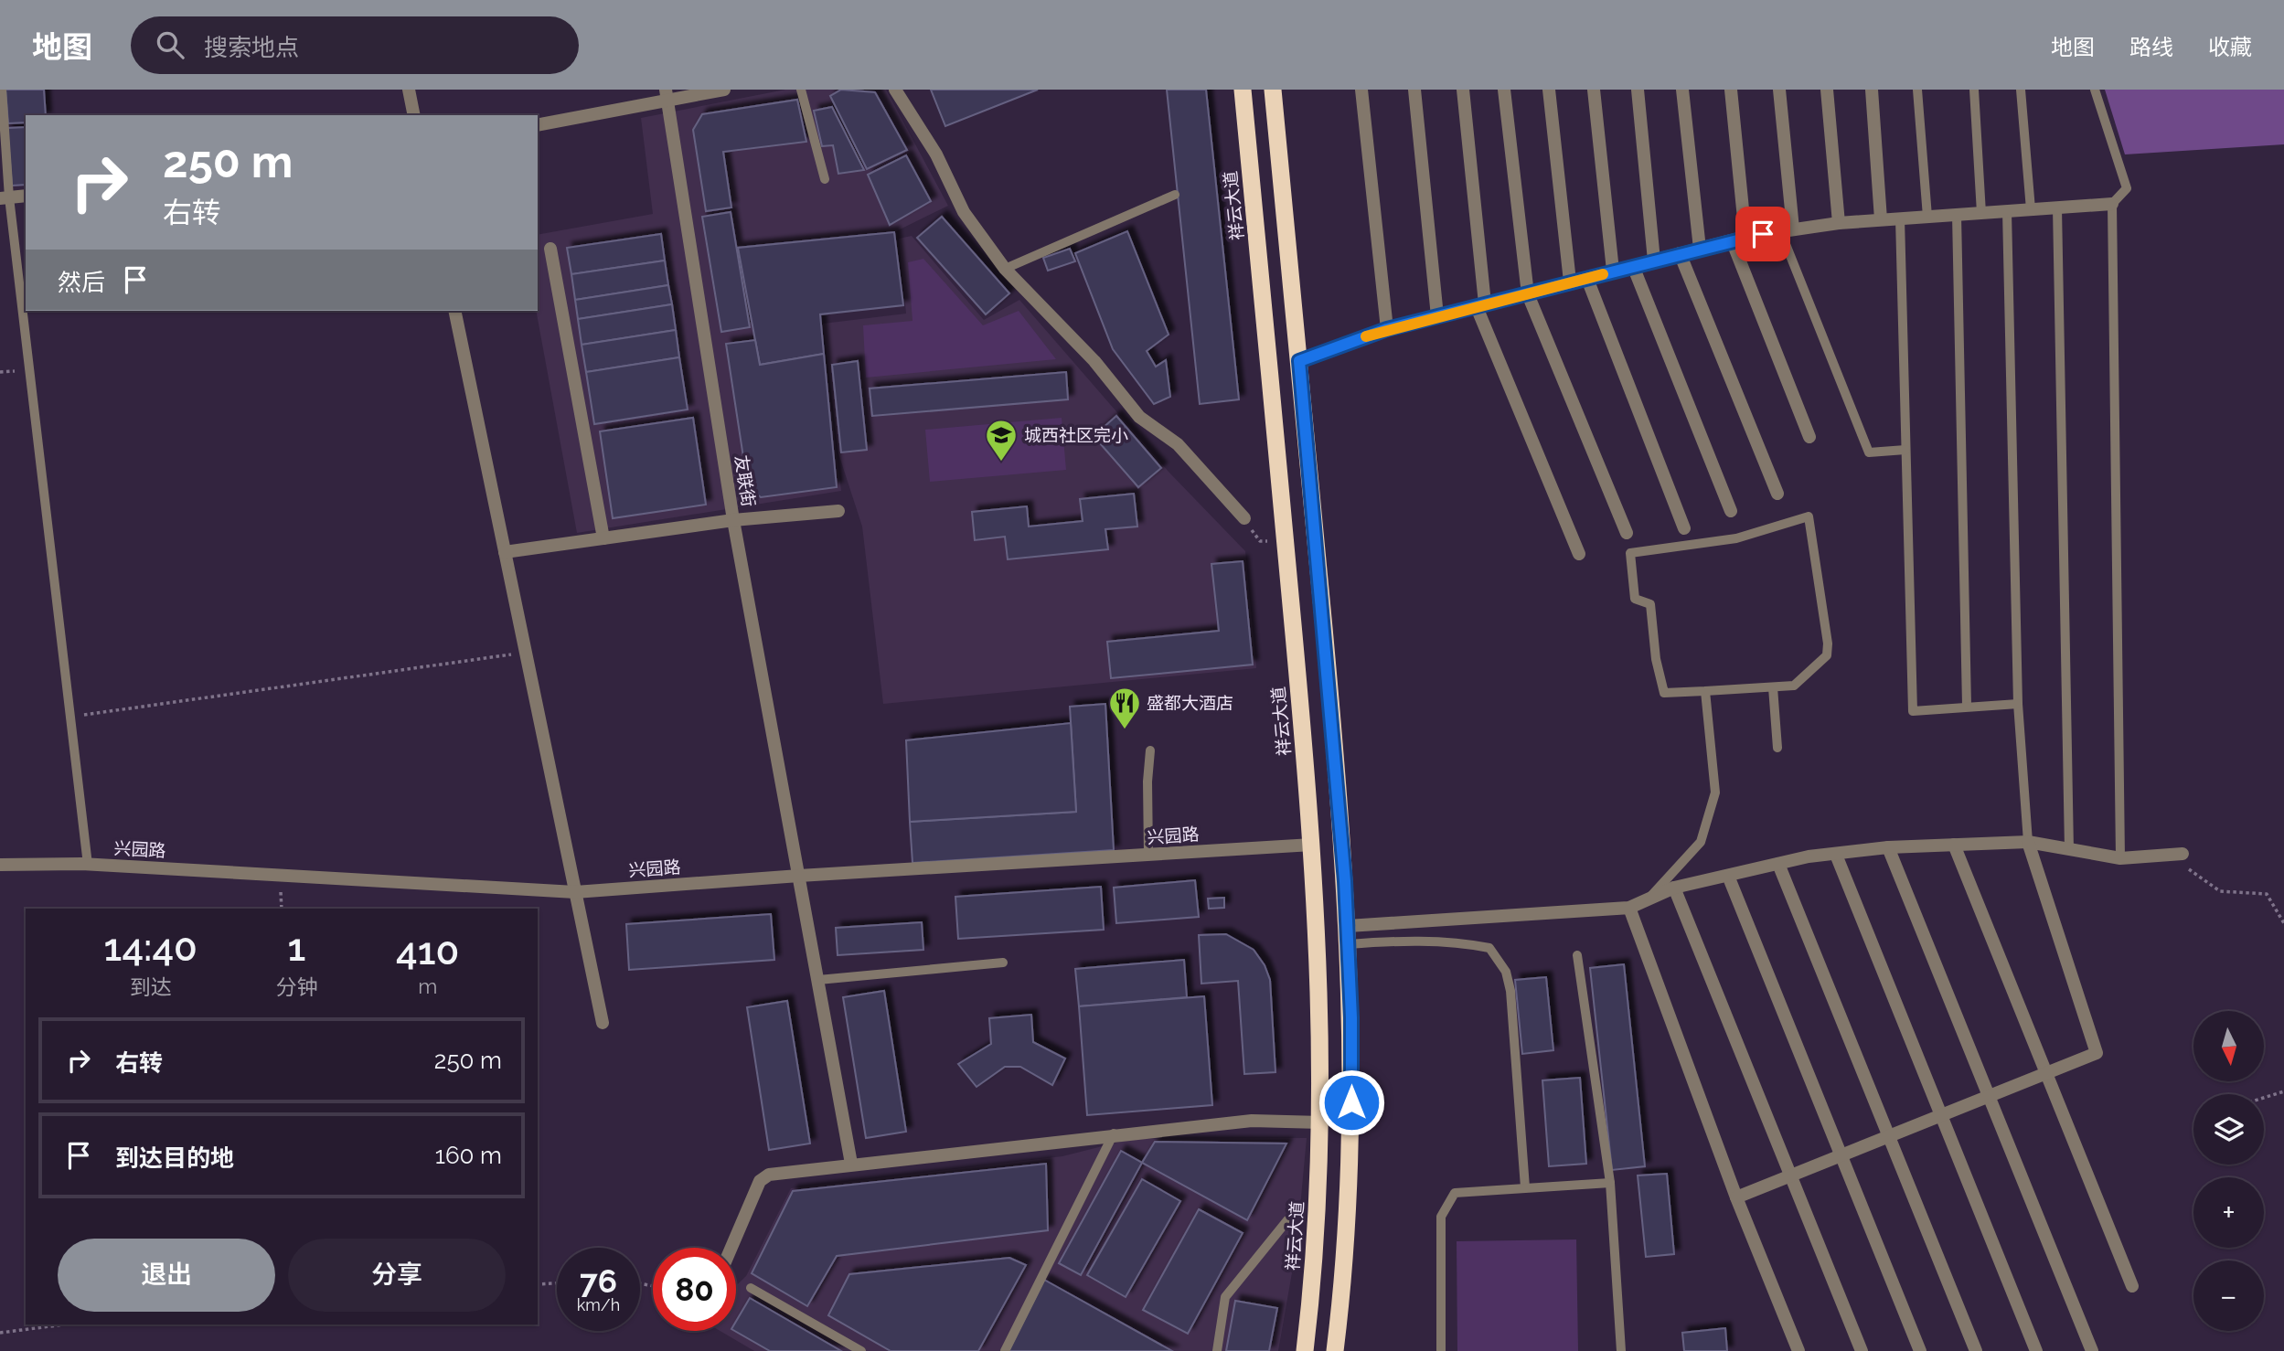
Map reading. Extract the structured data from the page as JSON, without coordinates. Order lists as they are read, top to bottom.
{
  "streets": {
    "highway": ["祥云大道"],
    "street": ["友联街", "兴园路"]
  },
  "crossings": [
    ["祥云大道", "兴园路"],
    ["友联街", "兴园路"]
  ],
  "places": {
    "school or university": ["城西社区完小"],
    "restaurant": ["盛都大酒店"]
  },
  "north": "bottom",
  "page": {
    "header": "地图",
    "search": "搜索地点",
    "nav": ["地图", "路线", "收藏"],
    "turn": ["250 m", "右转"],
    "then": "然后",
    "eta": [
      "14:40",
      "到达",
      "1",
      "分钟",
      "410",
      "m"
    ],
    "map_buttons": ["+", "−"],
    "list": [
      {
        "name": "右转",
        "value": "250 m"
      },
      {
        "name": "到达目的地",
        "value": "160 m"
      }
    ],
    "buttons": ["退出", "分享"],
    "speed": "76 km/h",
    "limit": "80"
  }
}
